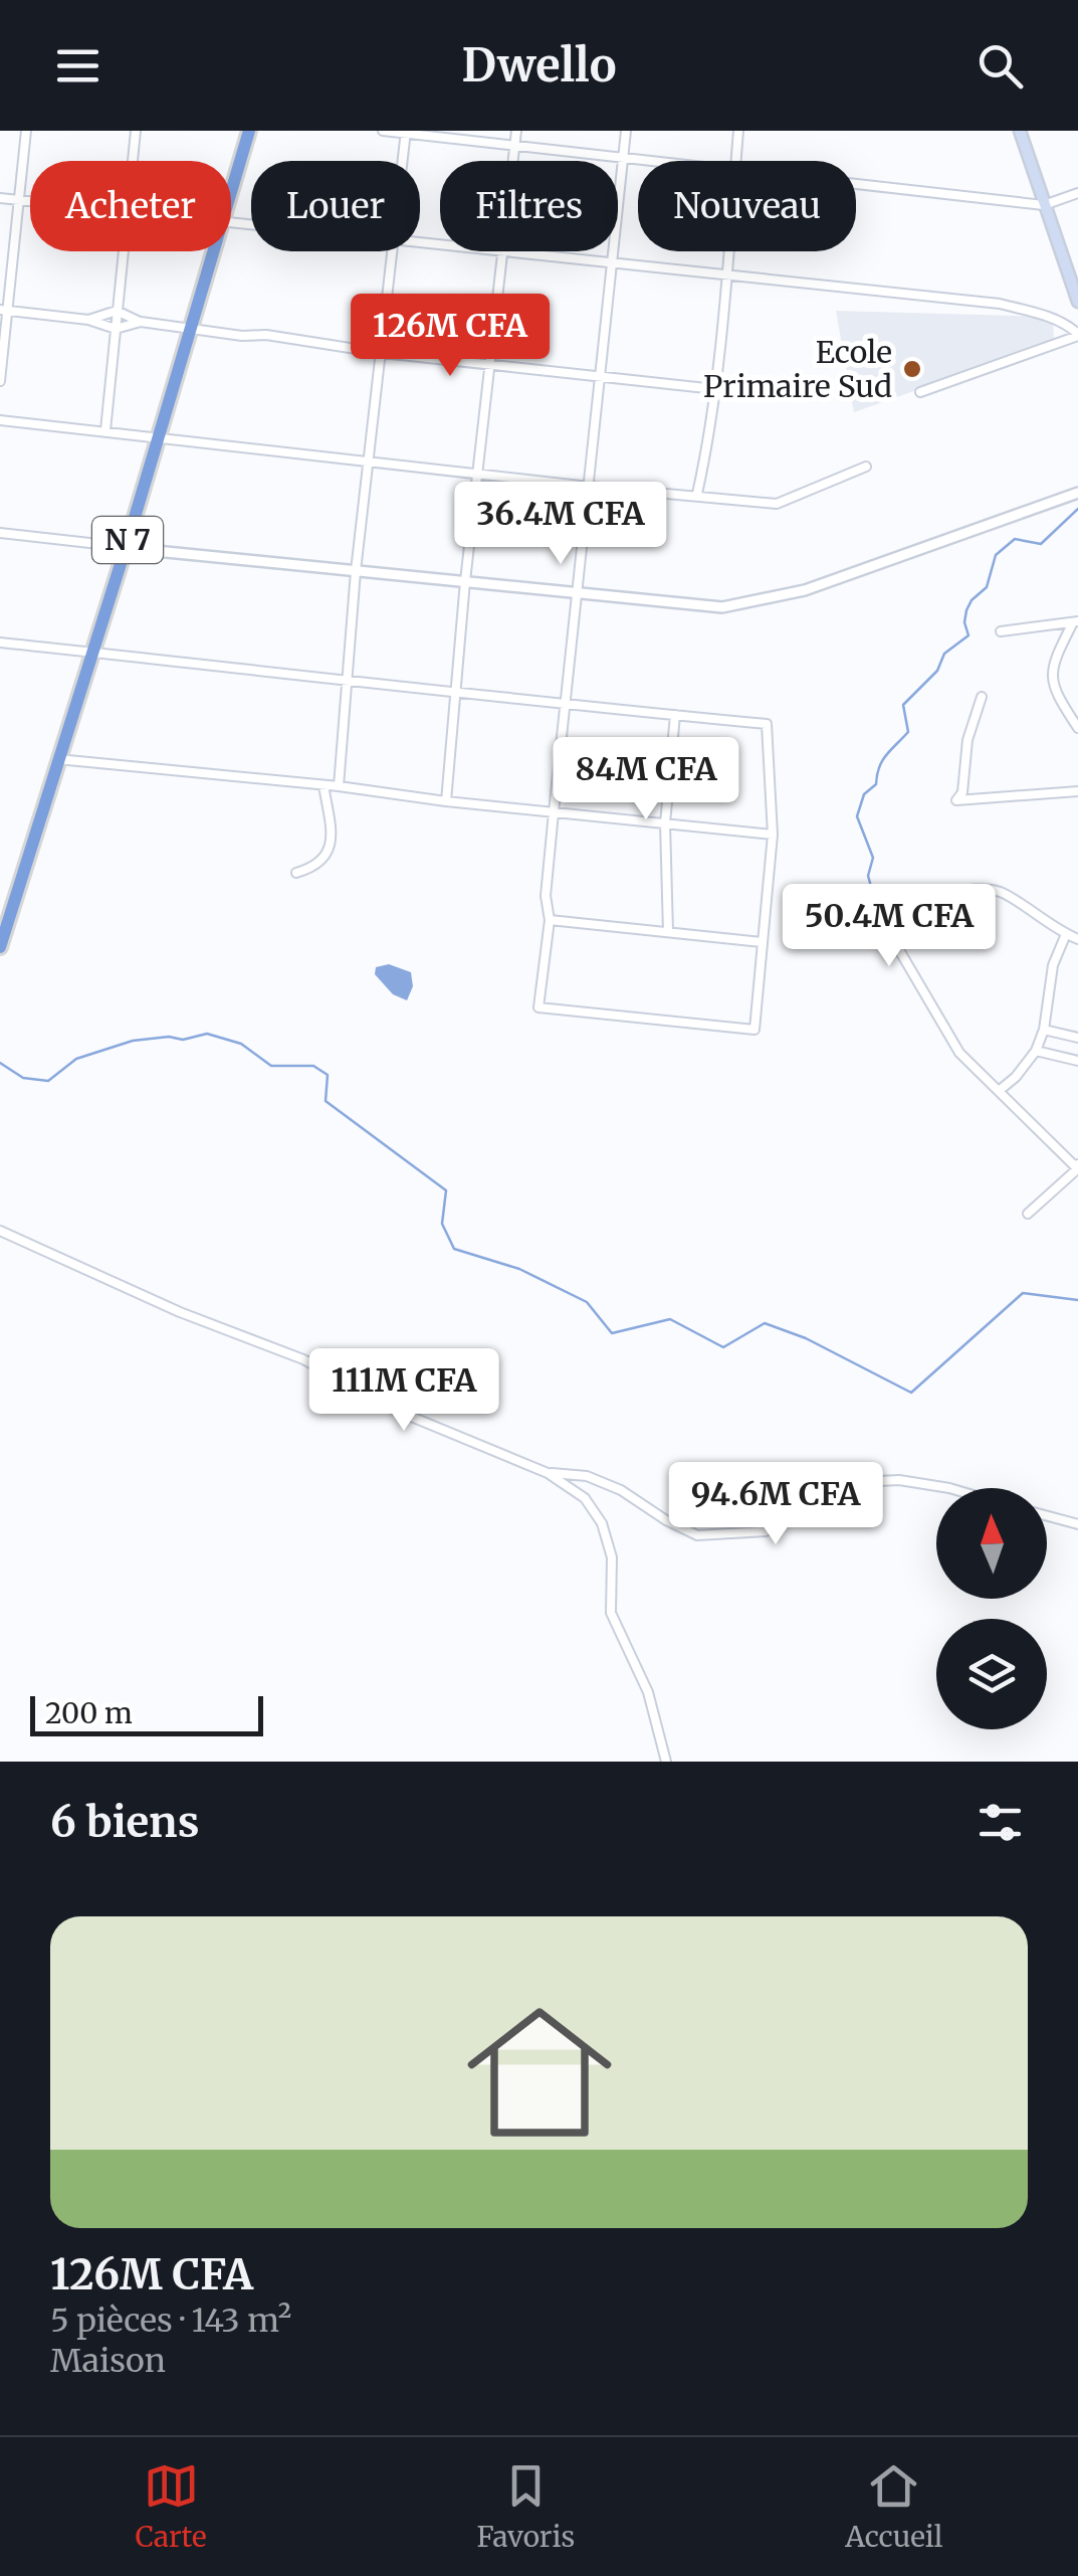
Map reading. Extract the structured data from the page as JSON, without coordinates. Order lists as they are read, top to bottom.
{
  "streets": {
    "highway": ["N 7"]
  },
  "places": ["Ecole Primaire Sud"],
  "scale_bar": "200 m",
  "north": "top",
  "page": {
    "header": "Dwello",
    "chip": [
      "Acheter",
      "Louer",
      "Filtres",
      "Nouveau"
    ],
    "price": [
      "126M CFA",
      "36.4M CFA",
      "84M CFA",
      "50.4M CFA",
      "111M CFA",
      "94.6M CFA"
    ],
    "scale": "200 m",
    "heading": "6 biens",
    "list": [
      {
        "name": "126M CFA",
        "note": "5 pièces · 143 m² · Maison"
      }
    ],
    "tabs": ["Carte", "Favoris", "Accueil"]
  }
}
